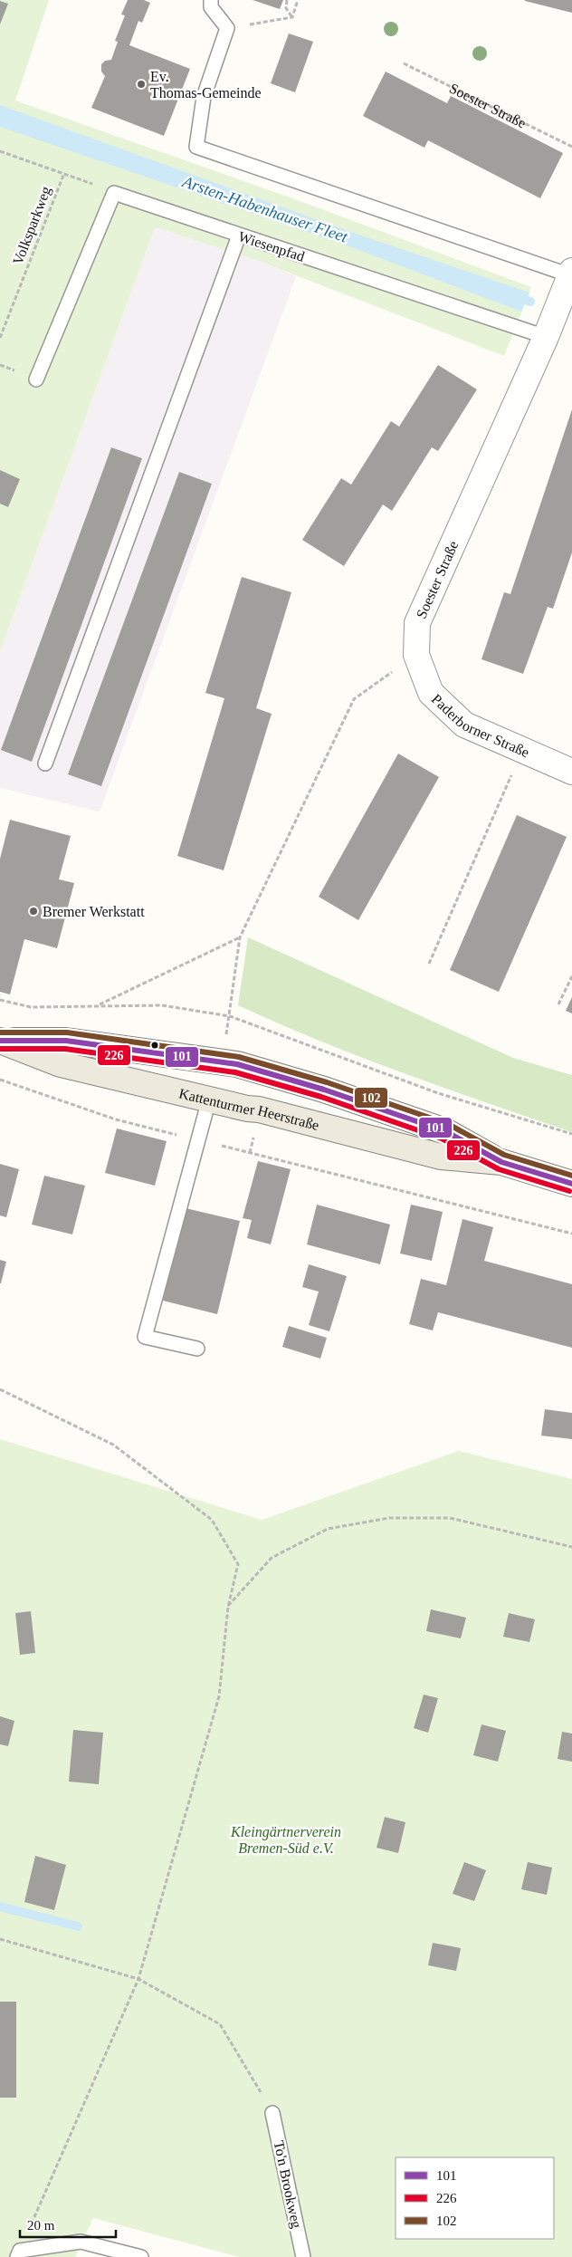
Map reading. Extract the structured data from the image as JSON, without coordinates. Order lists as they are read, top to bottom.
{
  "streets": {
    "main road": ["Kattenturmer Heerstraße"],
    "street": ["Soester Straße", "Paderborner Straße"],
    "lane": ["Wiesenpfad", "To'n Brookweg"],
    "path": ["Volksparkweg"]
  },
  "crossings": [
    ["Soester Straße", "Wiesenpfad"],
    ["Soester Straße", "Paderborner Straße"]
  ],
  "water": ["Arsten-Habenhauser Fleet"],
  "parks": ["Kleingärtnerverein Bremen-Süd e.V."],
  "places": ["Ev. Thomas-Gemeinde", "Bremer Werkstatt"],
  "lines": ["transit line 102", "transit line 101", "transit line 226"],
  "legend": ["101", "226", "102"],
  "scale_bar": "20 m"
}
